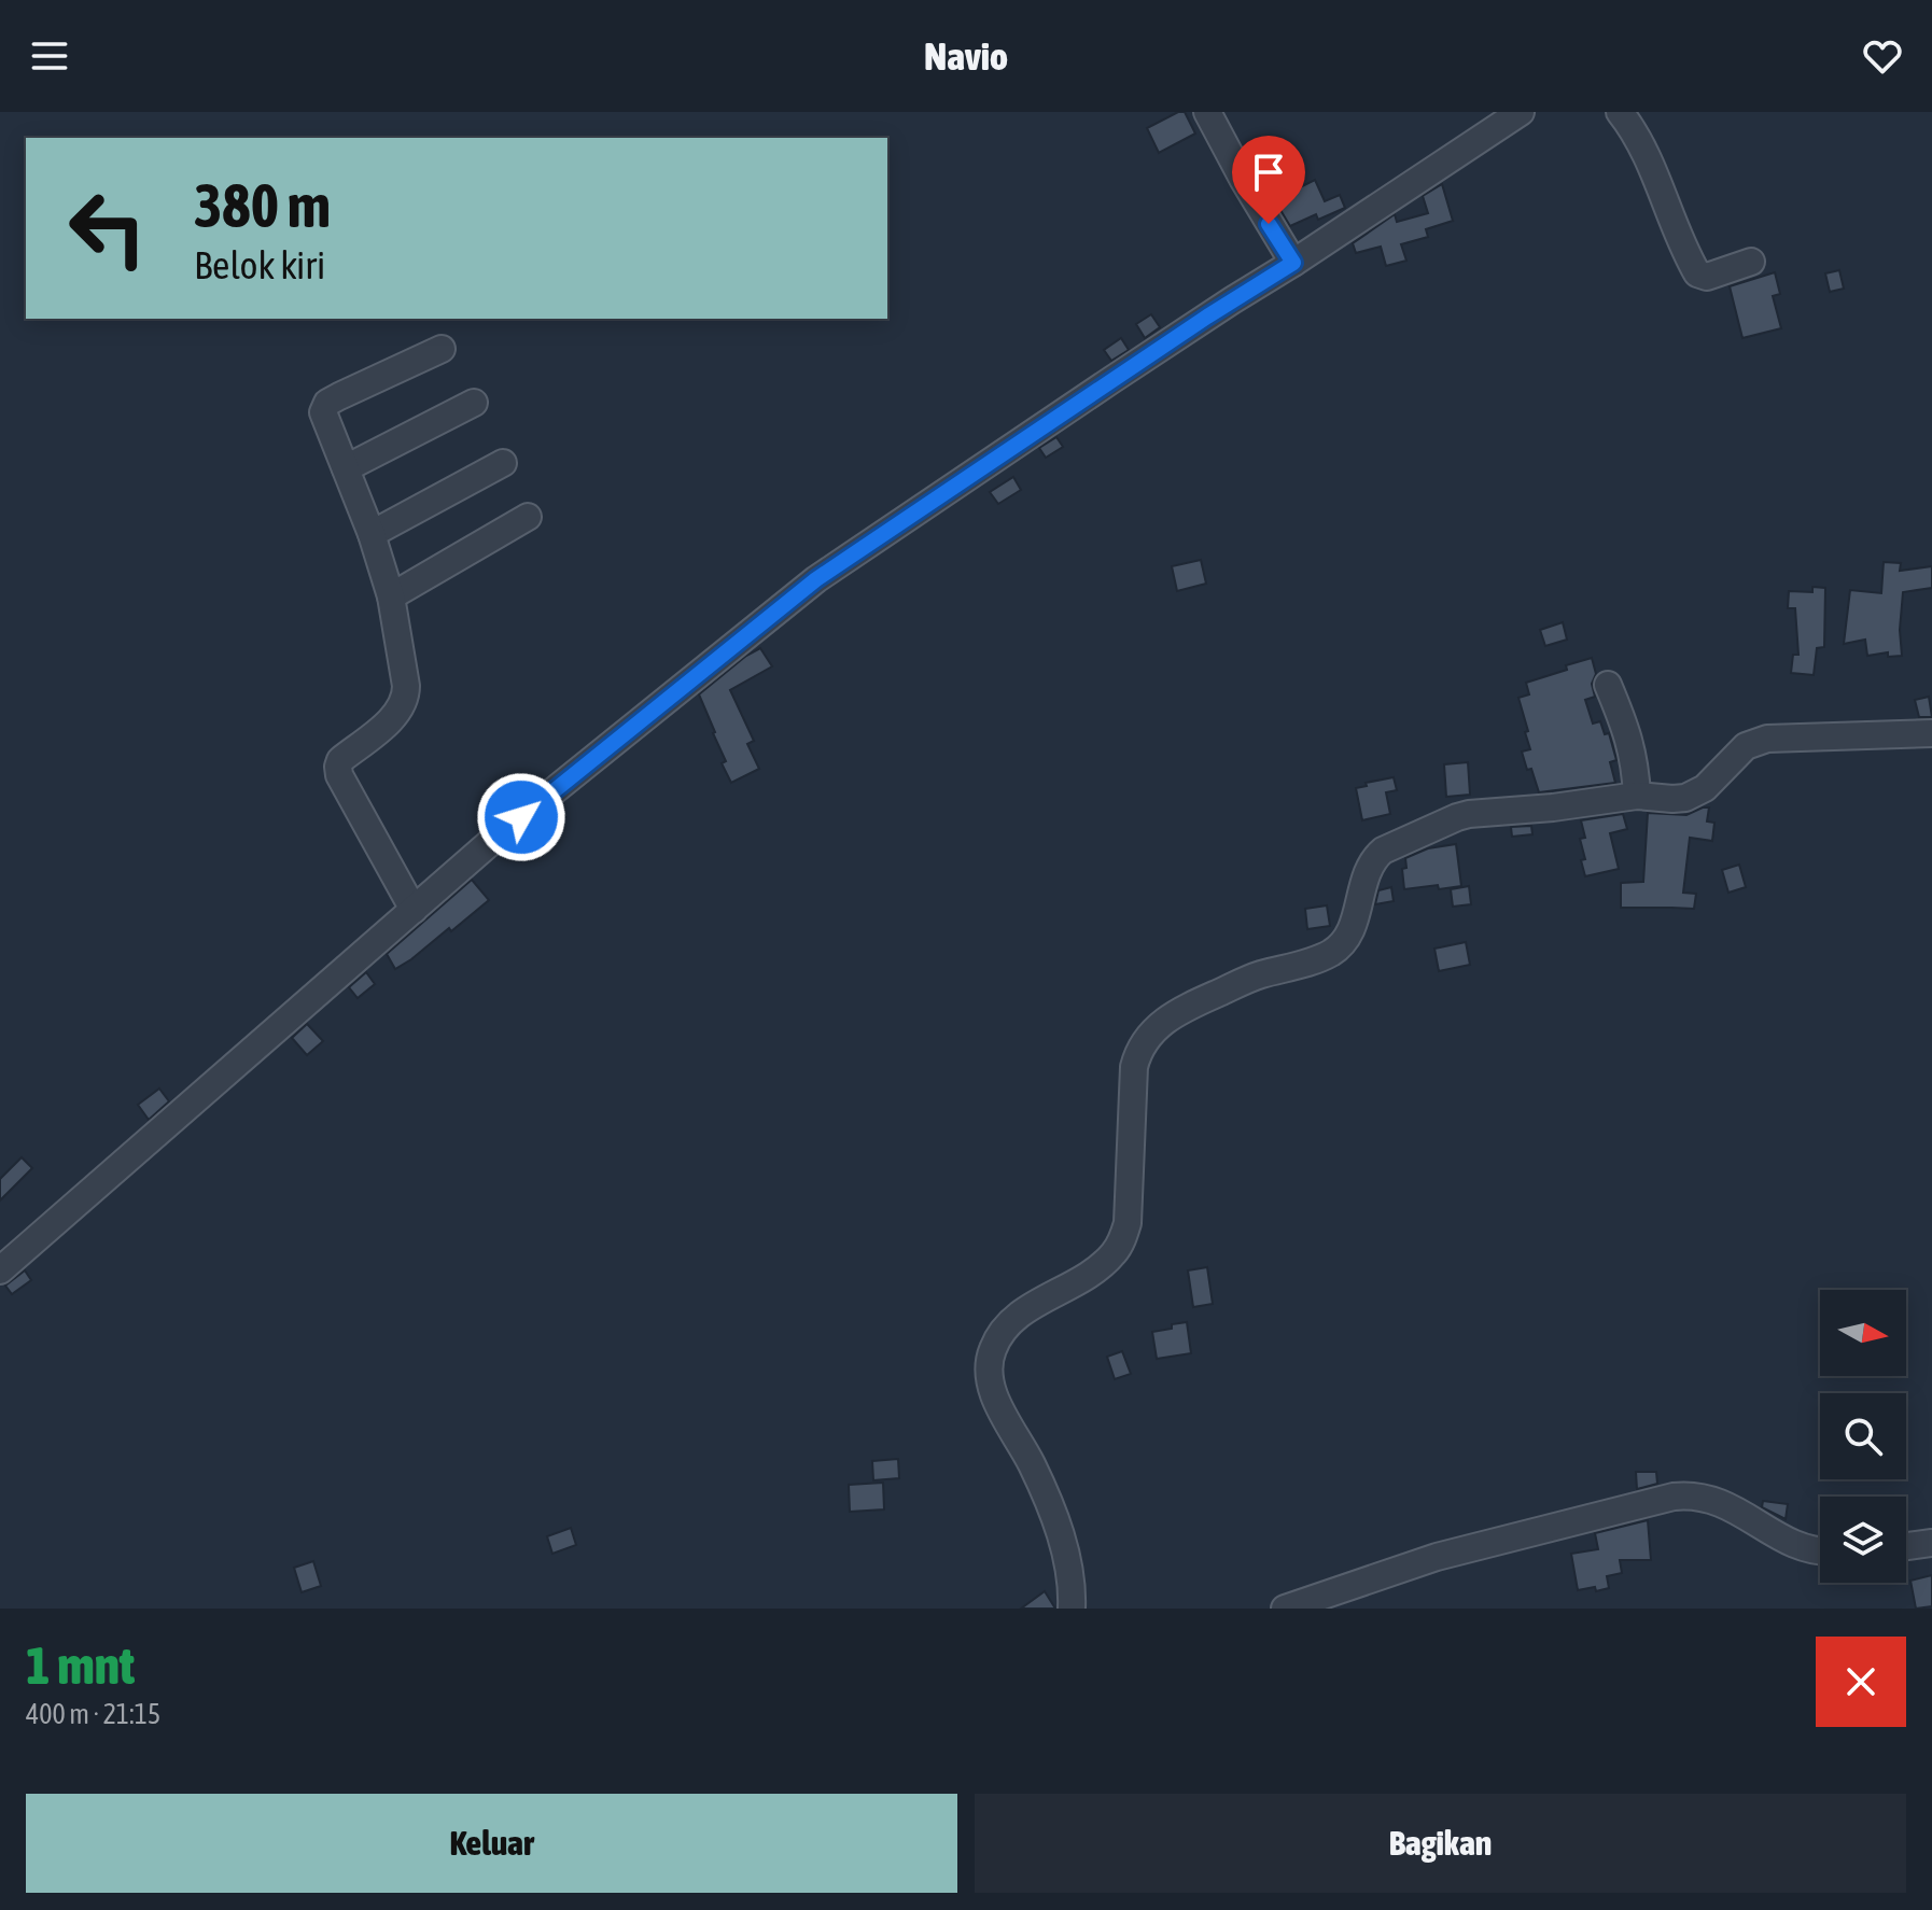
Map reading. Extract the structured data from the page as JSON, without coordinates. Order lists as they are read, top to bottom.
{
  "north": "right",
  "page": {
    "header": "Navio",
    "turn": ["380 m", "Belok kiri"],
    "heading": ["1 mnt", "400 m · 21:15"],
    "buttons": ["Keluar", "Bagikan"]
  }
}
